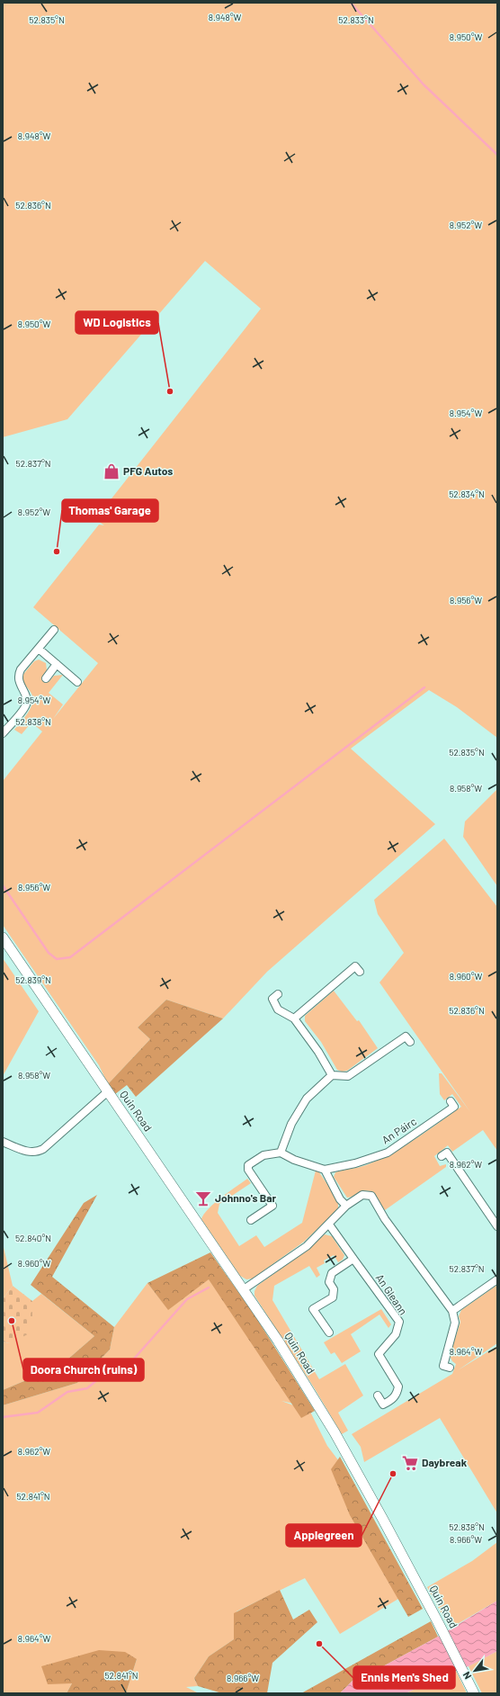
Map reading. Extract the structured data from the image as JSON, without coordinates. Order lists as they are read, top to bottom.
{
  "streets": {
    "main road": ["Quin Road"],
    "street": ["An Páirc", "An Gleann"]
  },
  "places": {
    "other": [
      "WD Logistics",
      "Thomas' Garage",
      "Doora Church (ruins)",
      "Applegreen",
      "Ennis Men's Shed"
    ],
    "shop": ["PFG Autos"],
    "bar": ["Johnno's Bar"],
    "supermarket": ["Daybreak"]
  },
  "north": "bottom left",
  "coordinates": [
    "8.948°W",
    "52.835°N",
    "52.833°N",
    "8.950°W",
    "52.836°N",
    "8.952°W",
    "8.954°W",
    "52.837°N",
    "52.834°N",
    "8.956°W",
    "52.838°N",
    "8.958°W",
    "8.960°W",
    "52.839°N",
    "8.962°W",
    "52.840°N",
    "8.964°W",
    "52.841°N",
    "8.966°W"
  ]
}
